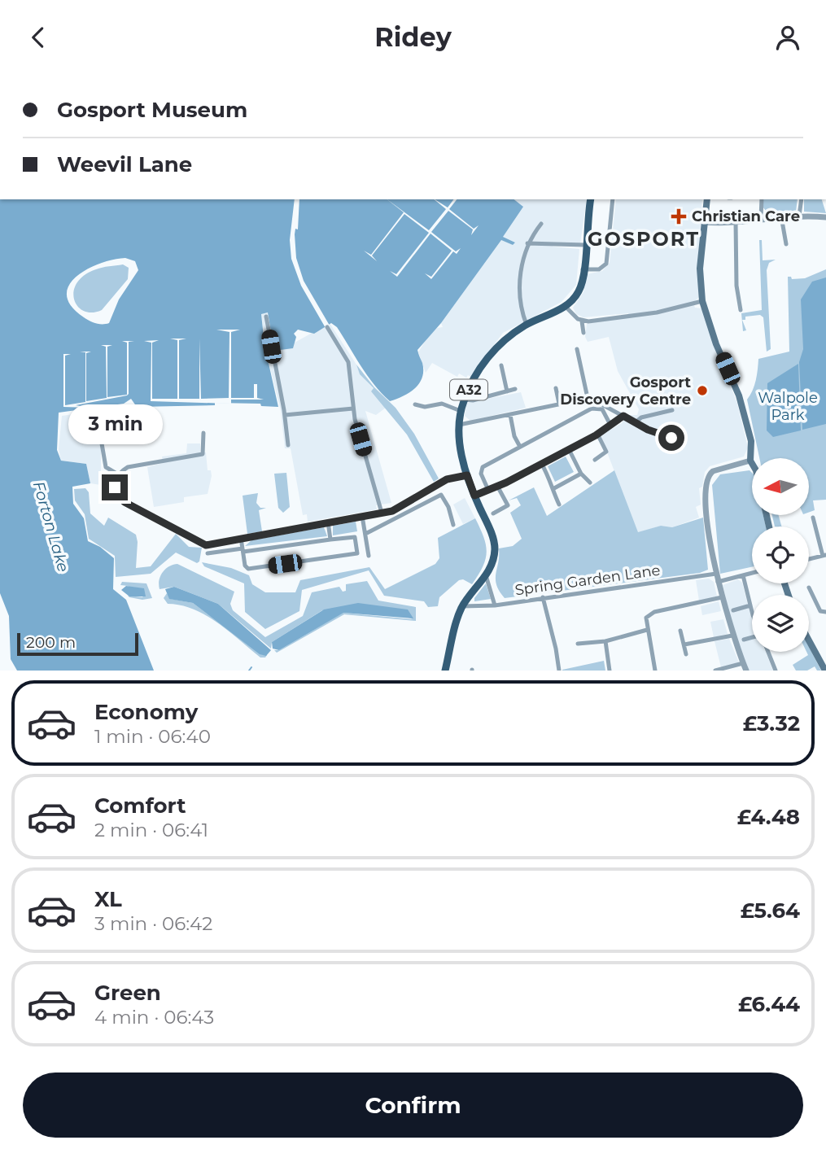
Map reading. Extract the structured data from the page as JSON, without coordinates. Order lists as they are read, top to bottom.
{
  "streets": {
    "main road": ["A32"],
    "street": ["Spring Garden Lane"]
  },
  "crossings": [
    ["A32", "Spring Garden Lane"]
  ],
  "districts": ["GOSPORT"],
  "water": ["Forton Lake"],
  "parks": ["Walpole Park"],
  "places": {
    "health": ["Christian Care"],
    "other": ["Gosport Discovery Centre"]
  },
  "scale_bar": "200 m",
  "north": "left",
  "page": {
    "header": "Ridey",
    "banner": ["Gosport Museum", "Weevil Lane"],
    "bubble": "3 min",
    "scale": "200 m",
    "list": [
      {
        "name": "Economy",
        "note": "1 min · 06:40",
        "value": "£3.32"
      },
      {
        "name": "Comfort",
        "note": "2 min · 06:41",
        "value": "£4.48"
      },
      {
        "name": "XL",
        "note": "3 min · 06:42",
        "value": "£5.64"
      },
      {
        "name": "Green",
        "note": "4 min · 06:43",
        "value": "£6.44"
      }
    ],
    "buttons": "Confirm"
  }
}
